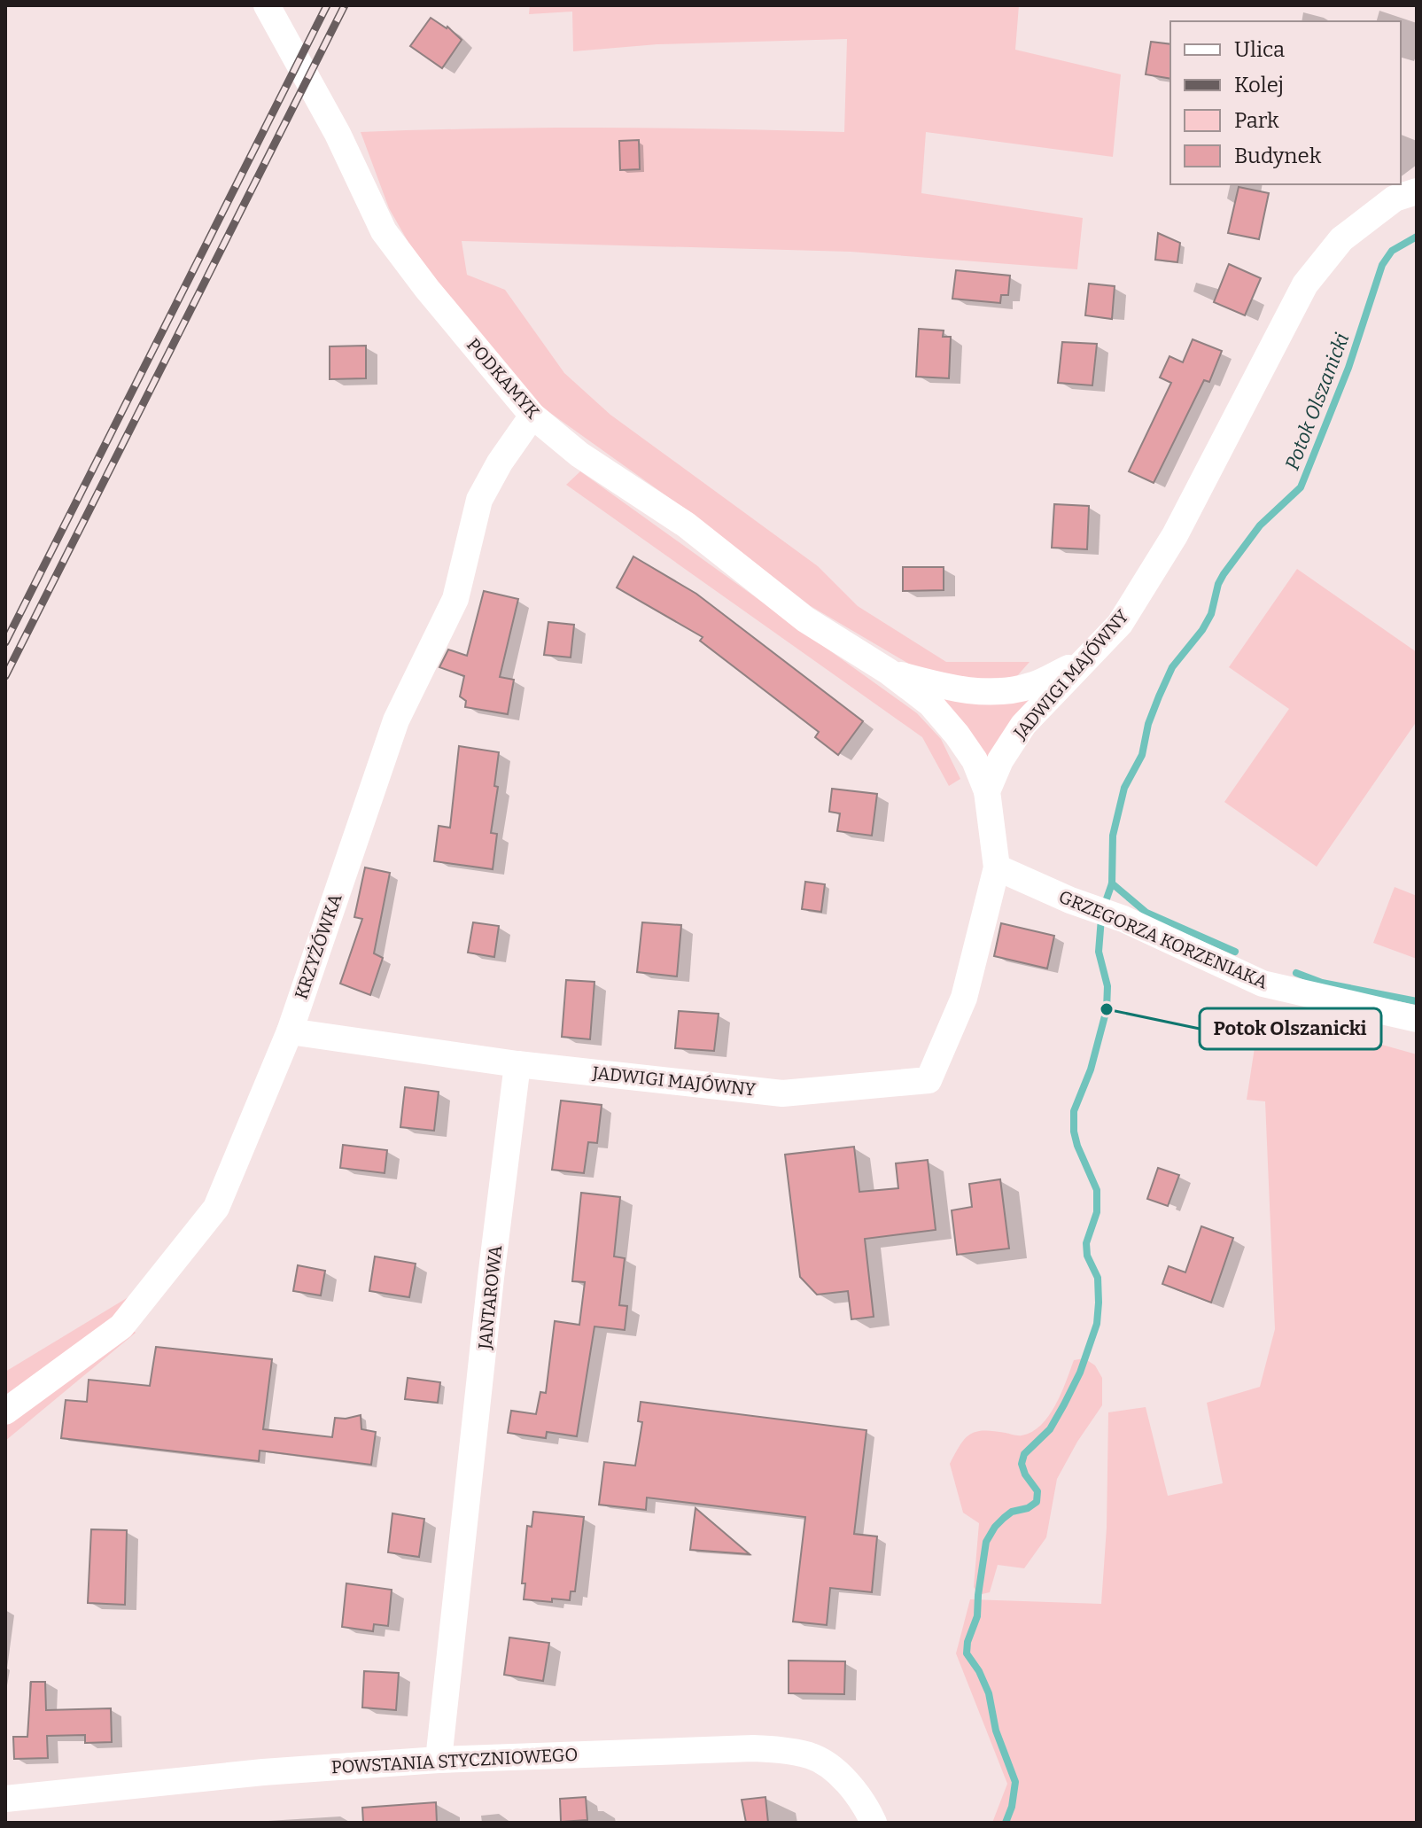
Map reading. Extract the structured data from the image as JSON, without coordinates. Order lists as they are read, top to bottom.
{
  "streets": {
    "street": [
      "PODKAMYK",
      "JADWIGI MAJÓWNY",
      "GRZEGORZA KORZENIAKA",
      "KRZYŻÓWKA",
      "JANTAROWA",
      "POWSTANIA STYCZNIOWEGO"
    ]
  },
  "crossings": [
    ["PODKAMYK", "JADWIGI MAJÓWNY"],
    ["PODKAMYK", "KRZYŻÓWKA"],
    ["JADWIGI MAJÓWNY", "GRZEGORZA KORZENIAKA"],
    ["JADWIGI MAJÓWNY", "JANTAROWA"],
    ["JANTAROWA", "POWSTANIA STYCZNIOWEGO"]
  ],
  "water": ["Potok Olszanicki"],
  "places": ["Potok Olszanicki"],
  "legend": [
    "Ulica",
    "Kolej",
    "Park",
    "Budynek"
  ]
}
